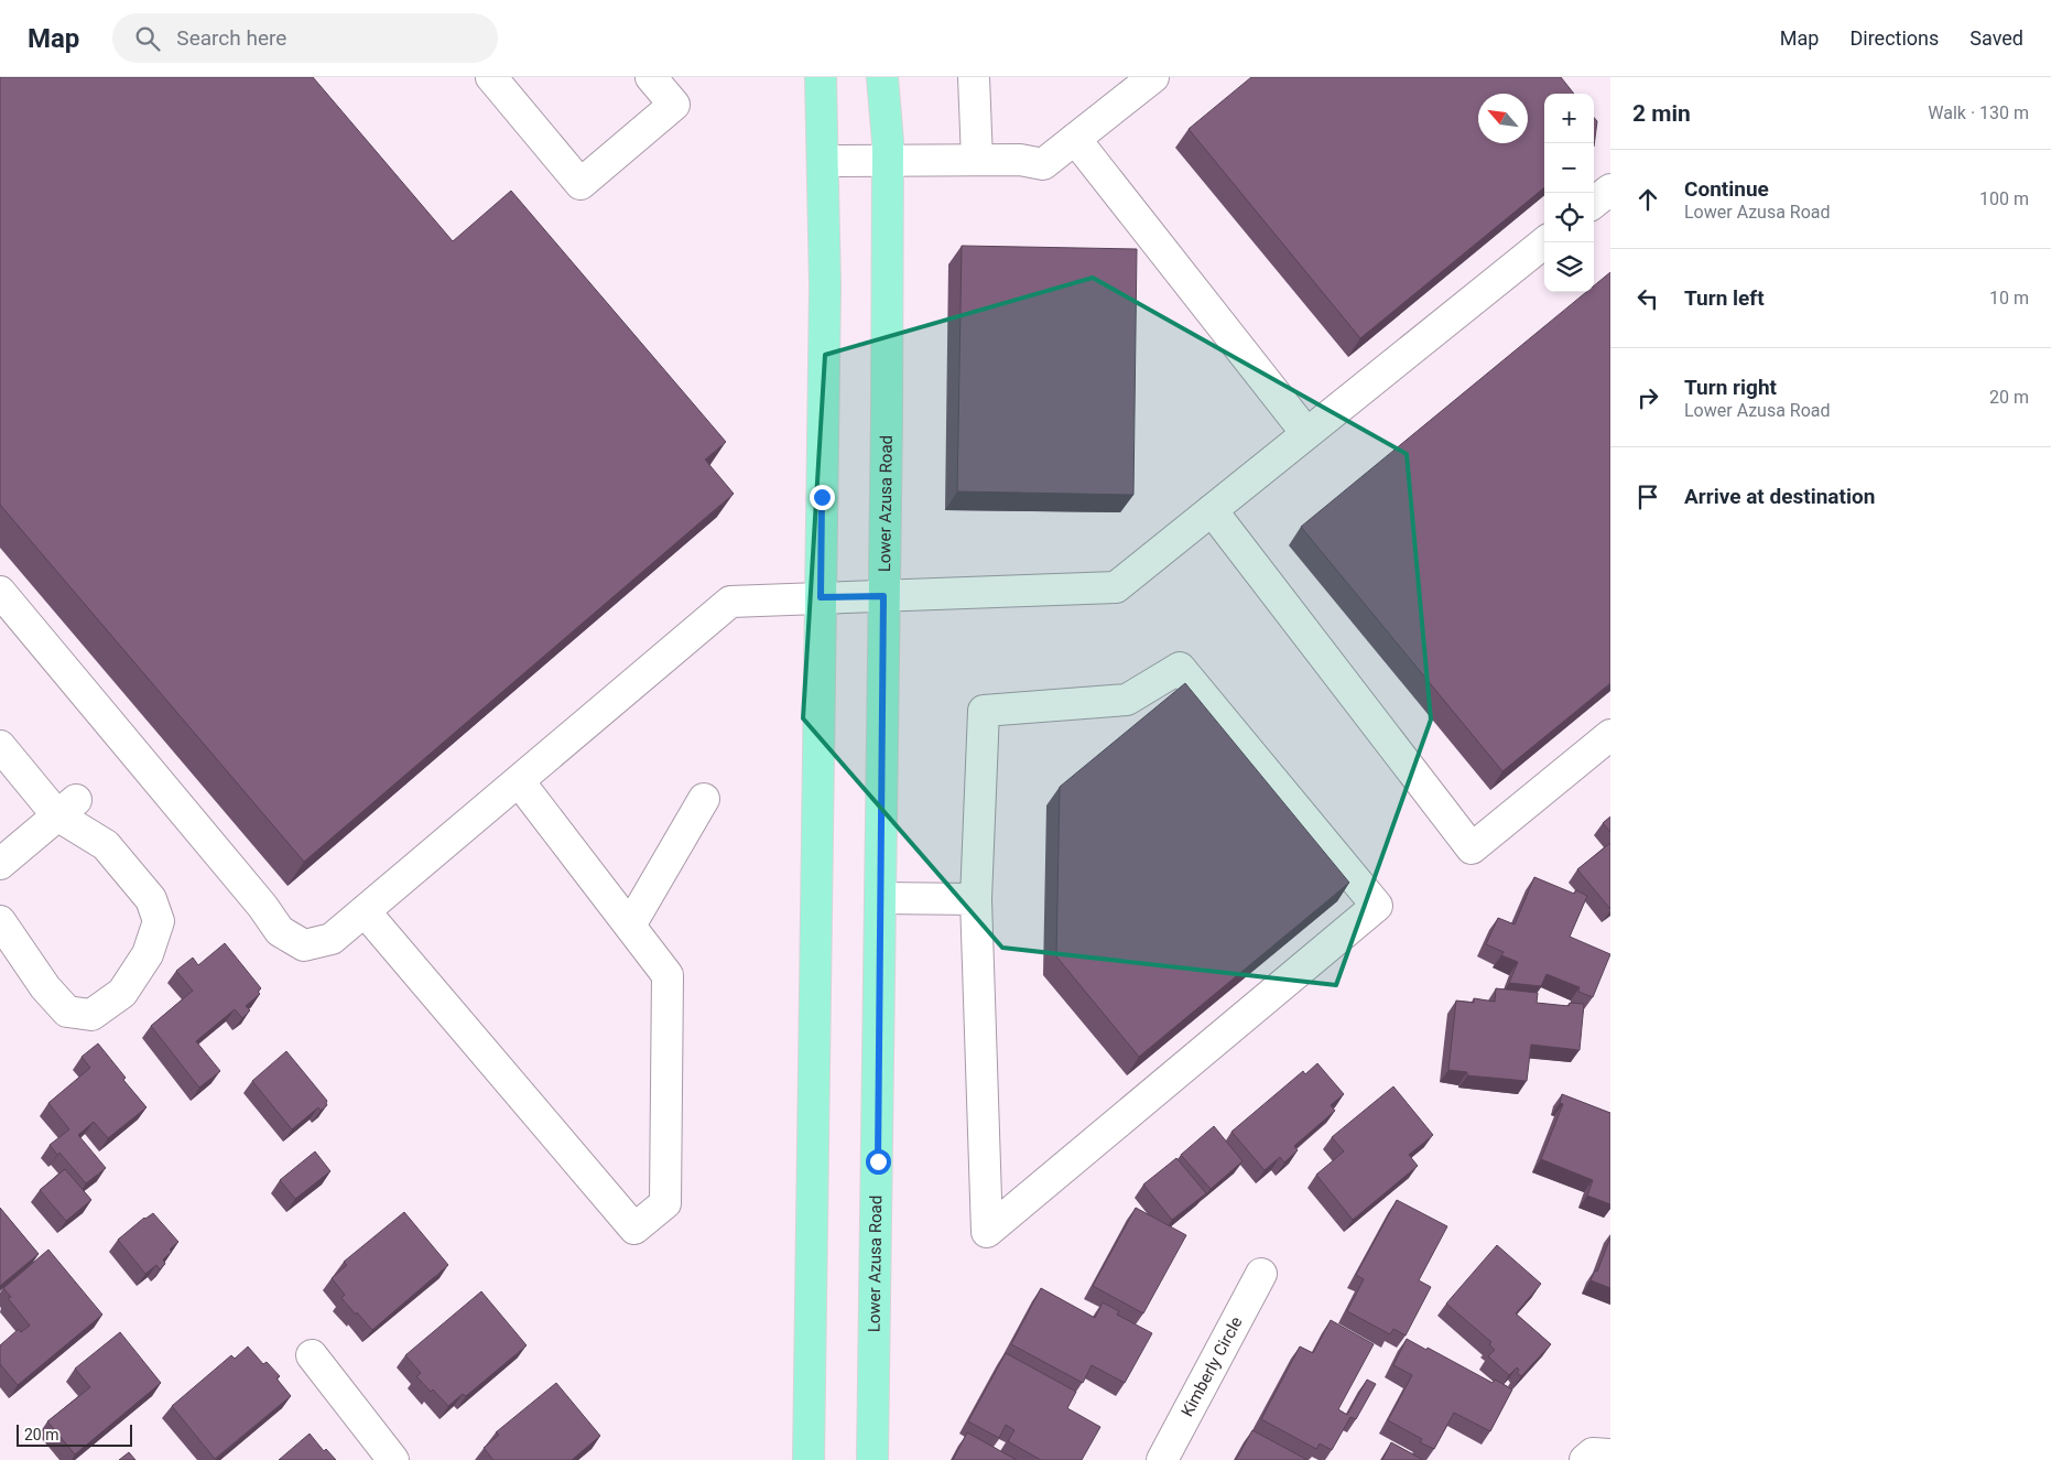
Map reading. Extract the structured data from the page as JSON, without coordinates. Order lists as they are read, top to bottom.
{
  "streets": {
    "main road": ["Lower Azusa Road"],
    "street": ["Kimberly Circle"]
  },
  "scale_bar": "20 m",
  "north": "top left",
  "page": {
    "header": "Map",
    "search": "Search here",
    "nav": ["Map", "Directions", "Saved"],
    "heading": ["2 min", "Walk · 130 m"],
    "map_buttons": ["+", "−"],
    "list": [
      ["Continue", "Lower Azusa Road", "100 m"],
      ["Turn left", "10 m"],
      ["Turn right", "Lower Azusa Road", "20 m"],
      "Arrive at destination"
    ],
    "scale": "20 m"
  }
}
